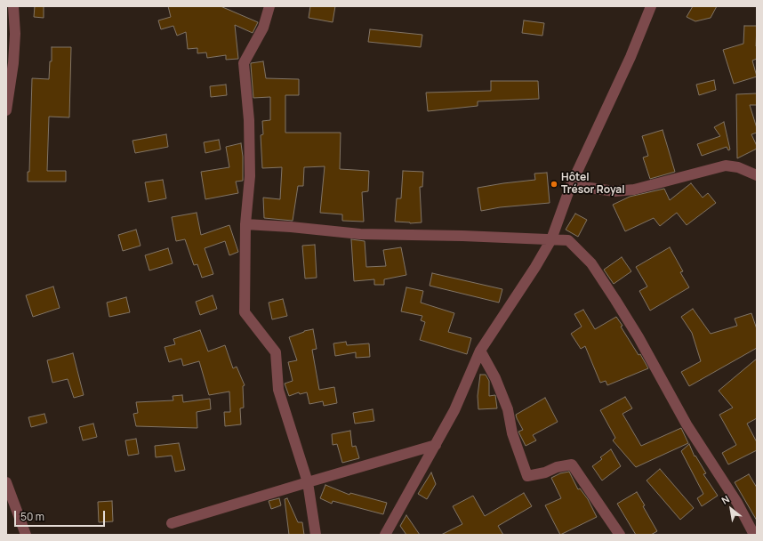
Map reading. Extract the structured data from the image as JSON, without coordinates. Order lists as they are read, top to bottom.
{
  "places": ["Hôtel Trésor Royal"],
  "scale_bar": "50 m",
  "north": "top left"
}
